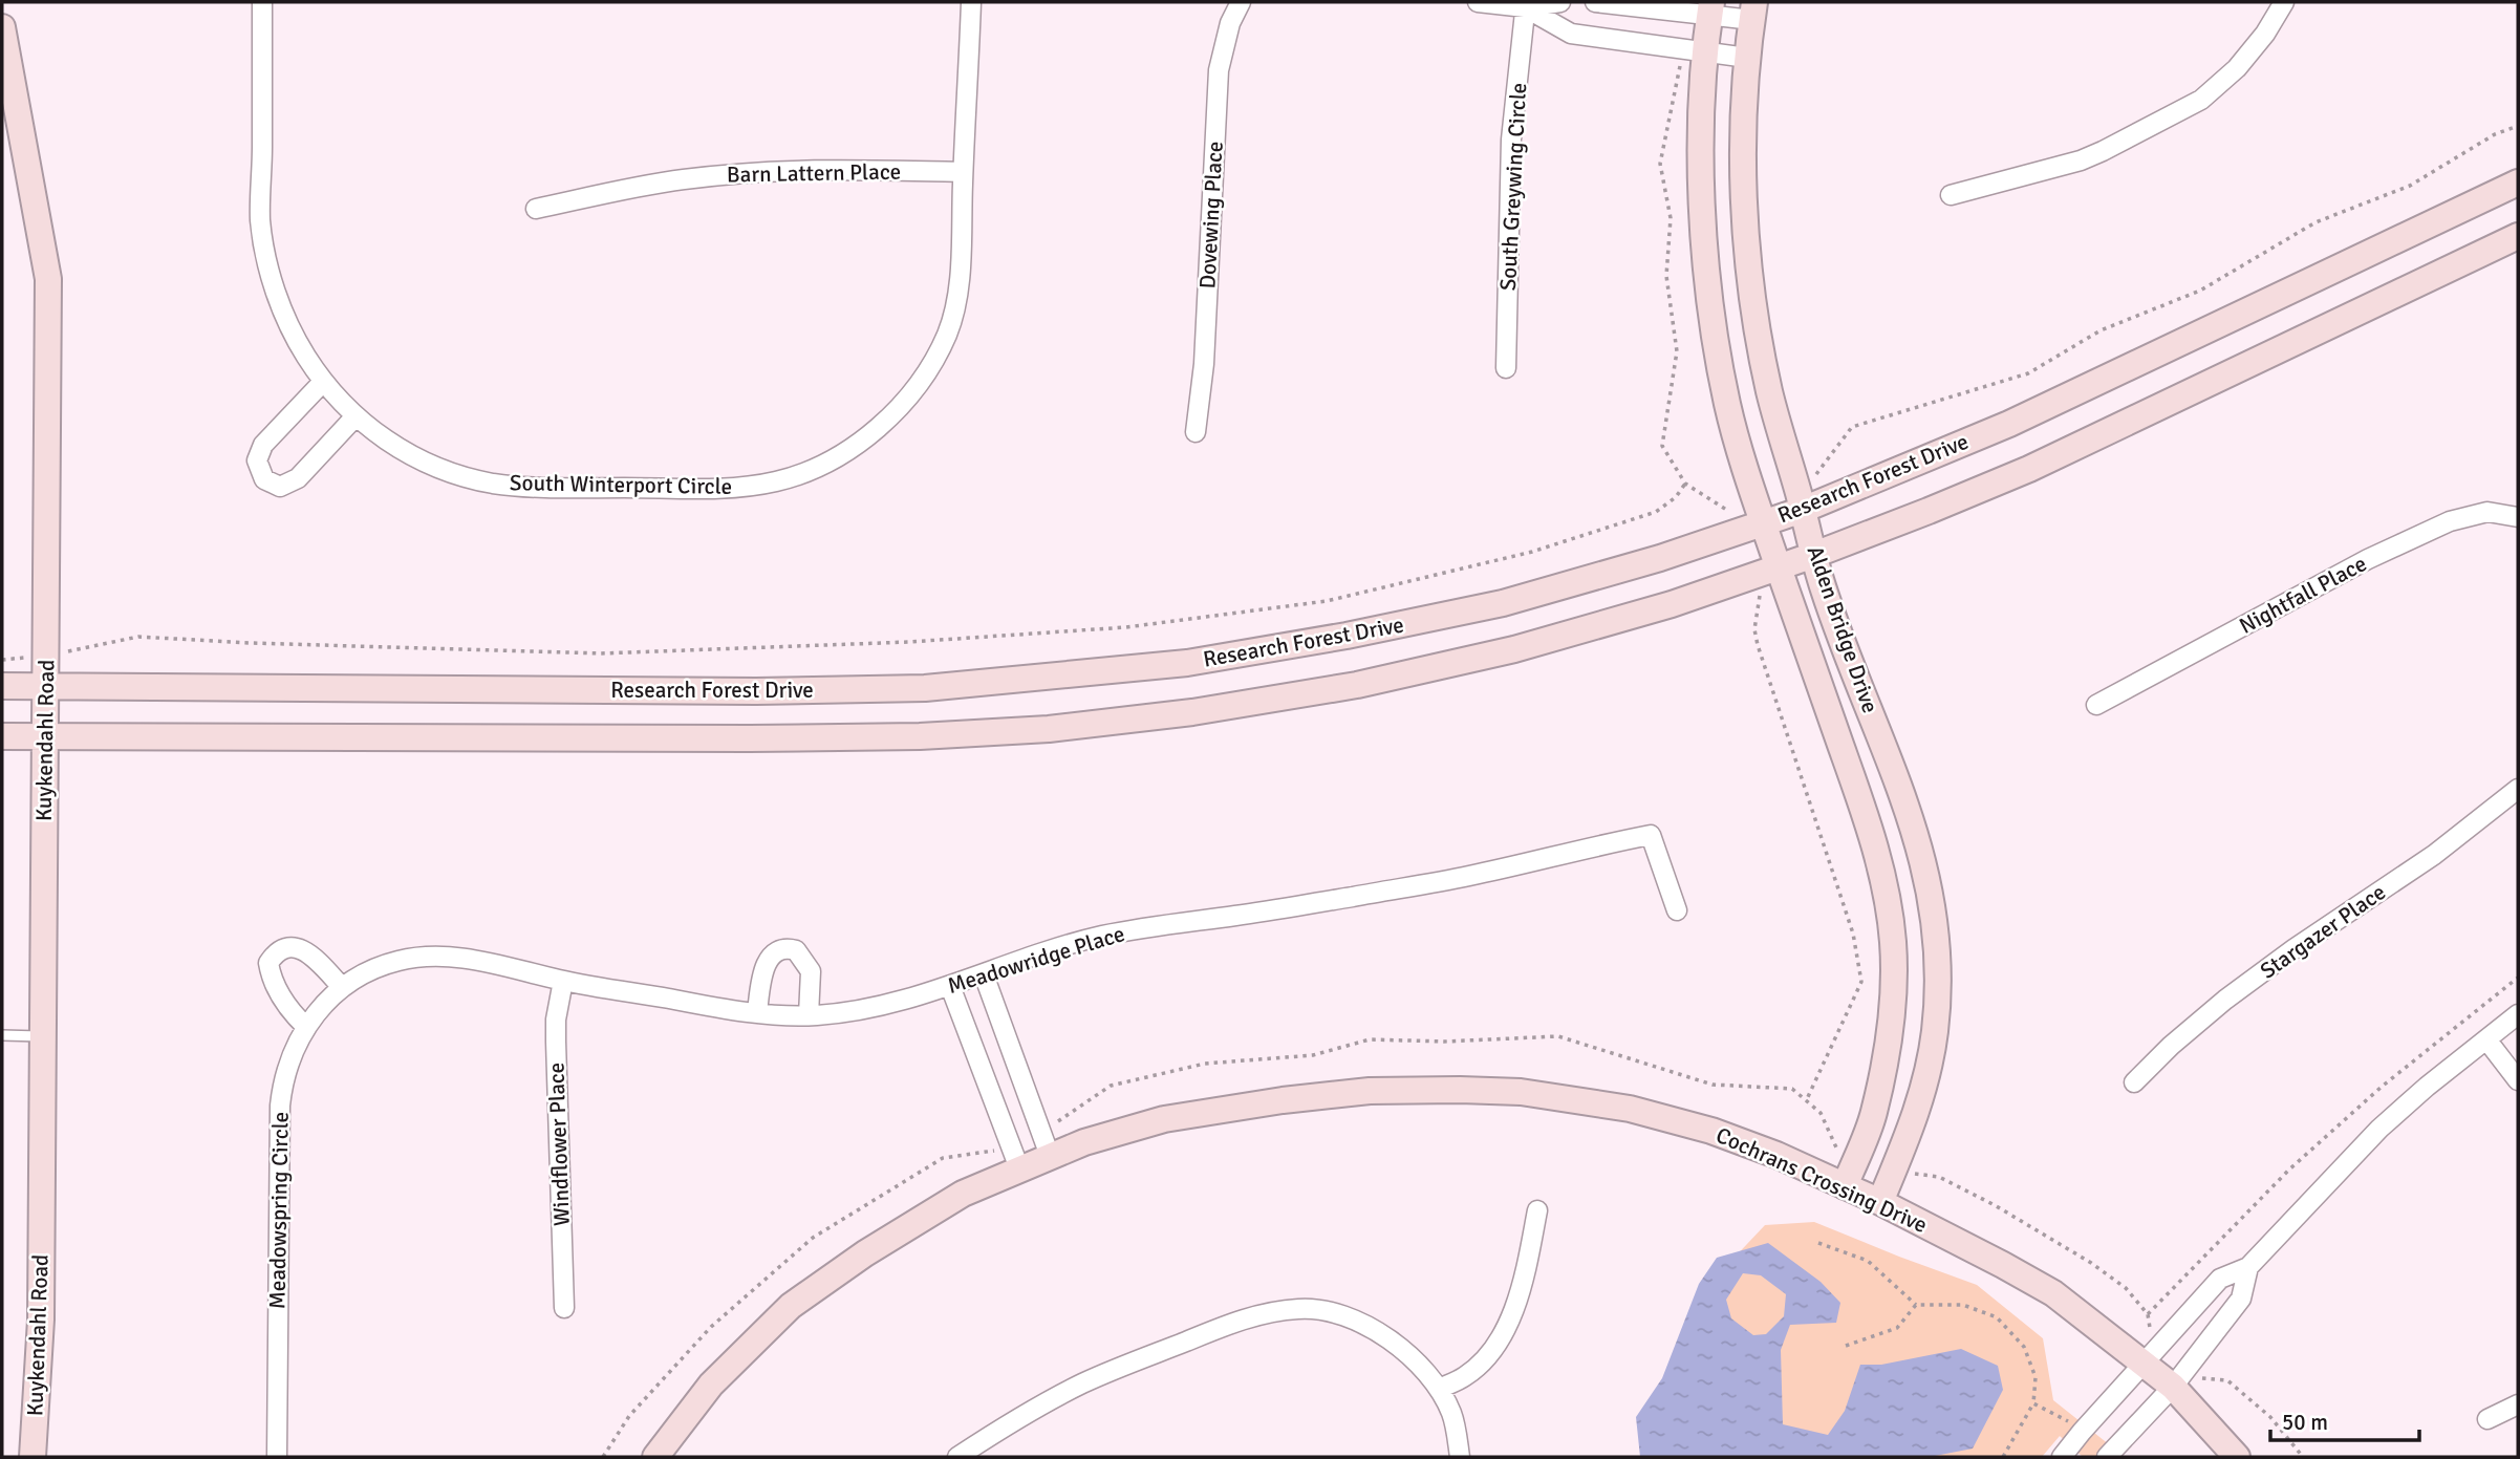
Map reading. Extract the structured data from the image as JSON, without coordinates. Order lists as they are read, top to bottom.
{
  "streets": {
    "main road": [
      "Research Forest Drive",
      "Alden Bridge Drive",
      "Kuykendahl Road",
      "Cochrans Crossing Drive"
    ],
    "street": [
      "Barn Lattern Place",
      "South Greywing Circle",
      "Dovewing Place",
      "South Winterport Circle",
      "Nightfall Place",
      "Stargazer Place",
      "Meadowridge Place",
      "Windflower Place",
      "Meadowspring Circle"
    ]
  },
  "crossings": [
    ["Barn Lattern Place", "South Winterport Circle"],
    ["Research Forest Drive", "Alden Bridge Drive"],
    ["Research Forest Drive", "Kuykendahl Road"],
    ["Alden Bridge Drive", "Cochrans Crossing Drive"],
    ["Meadowridge Place", "Windflower Place"],
    ["Meadowridge Place", "Meadowspring Circle"]
  ],
  "scale_bar": "50 m"
}
